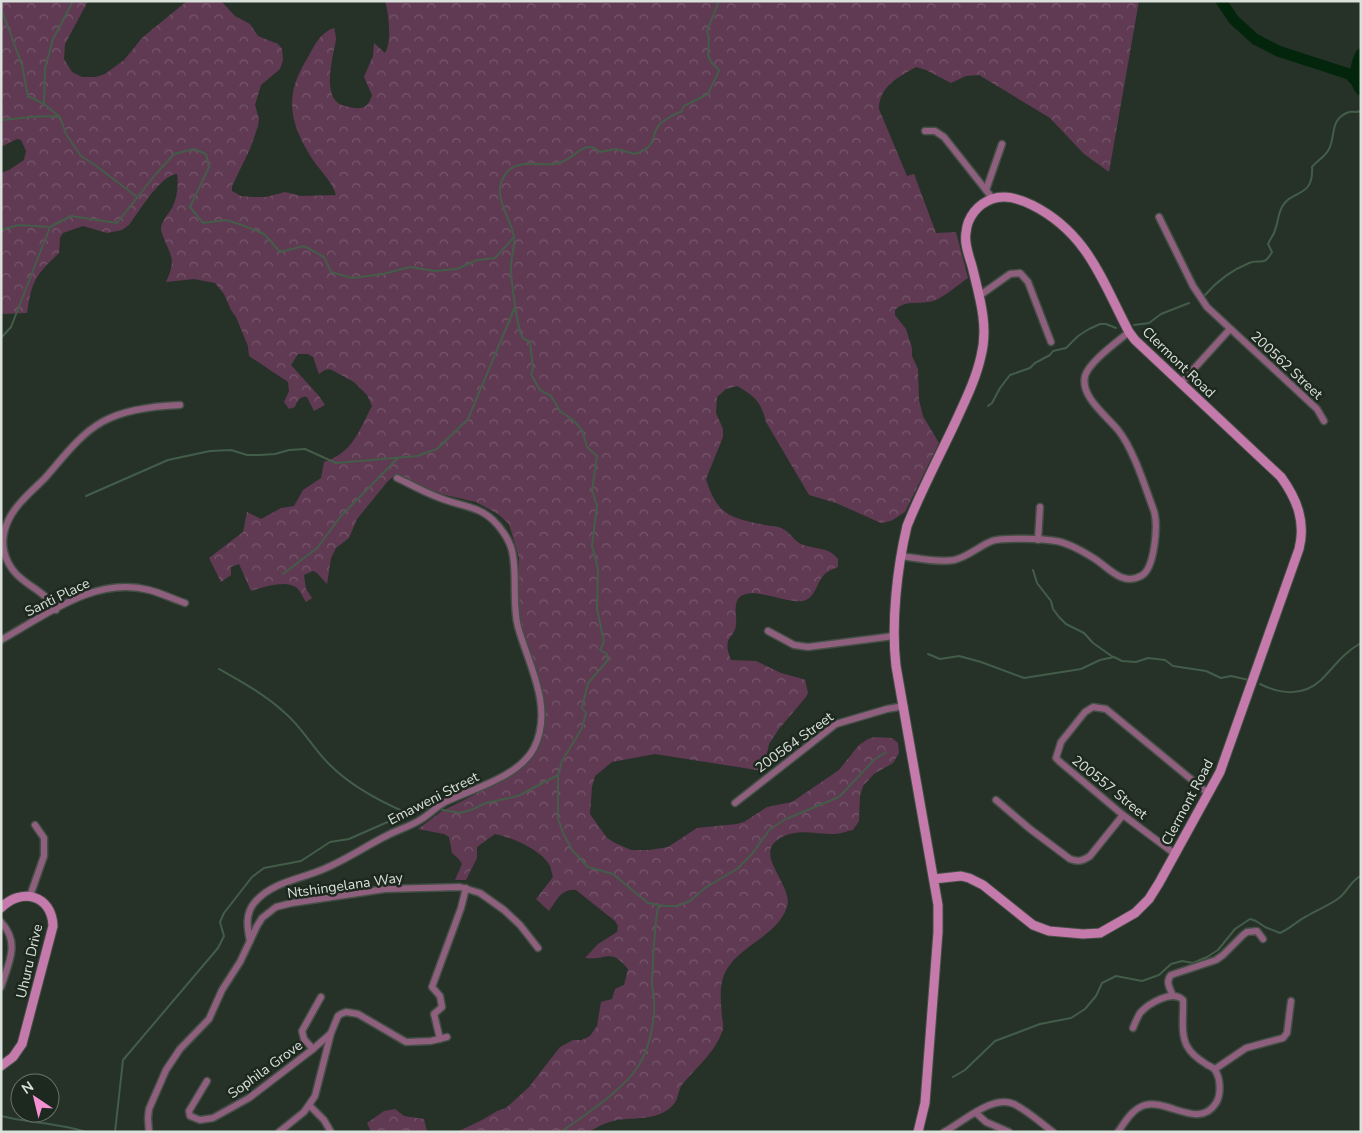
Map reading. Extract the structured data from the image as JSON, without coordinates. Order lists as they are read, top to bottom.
{
  "streets": {
    "street": [
      "Clermont Road",
      "200562 Street",
      "Santi Place",
      "200564 Street",
      "200557 Street",
      "Emaweni Street",
      "Ntshingelana Way",
      "Uhuru Drive",
      "Sophila Grove"
    ]
  },
  "crossings": [
    ["Clermont Road", "200562 Street"],
    ["Clermont Road", "200557 Street"],
    ["Emaweni Street", "Ntshingelana Way"]
  ],
  "north": "top left"
}
